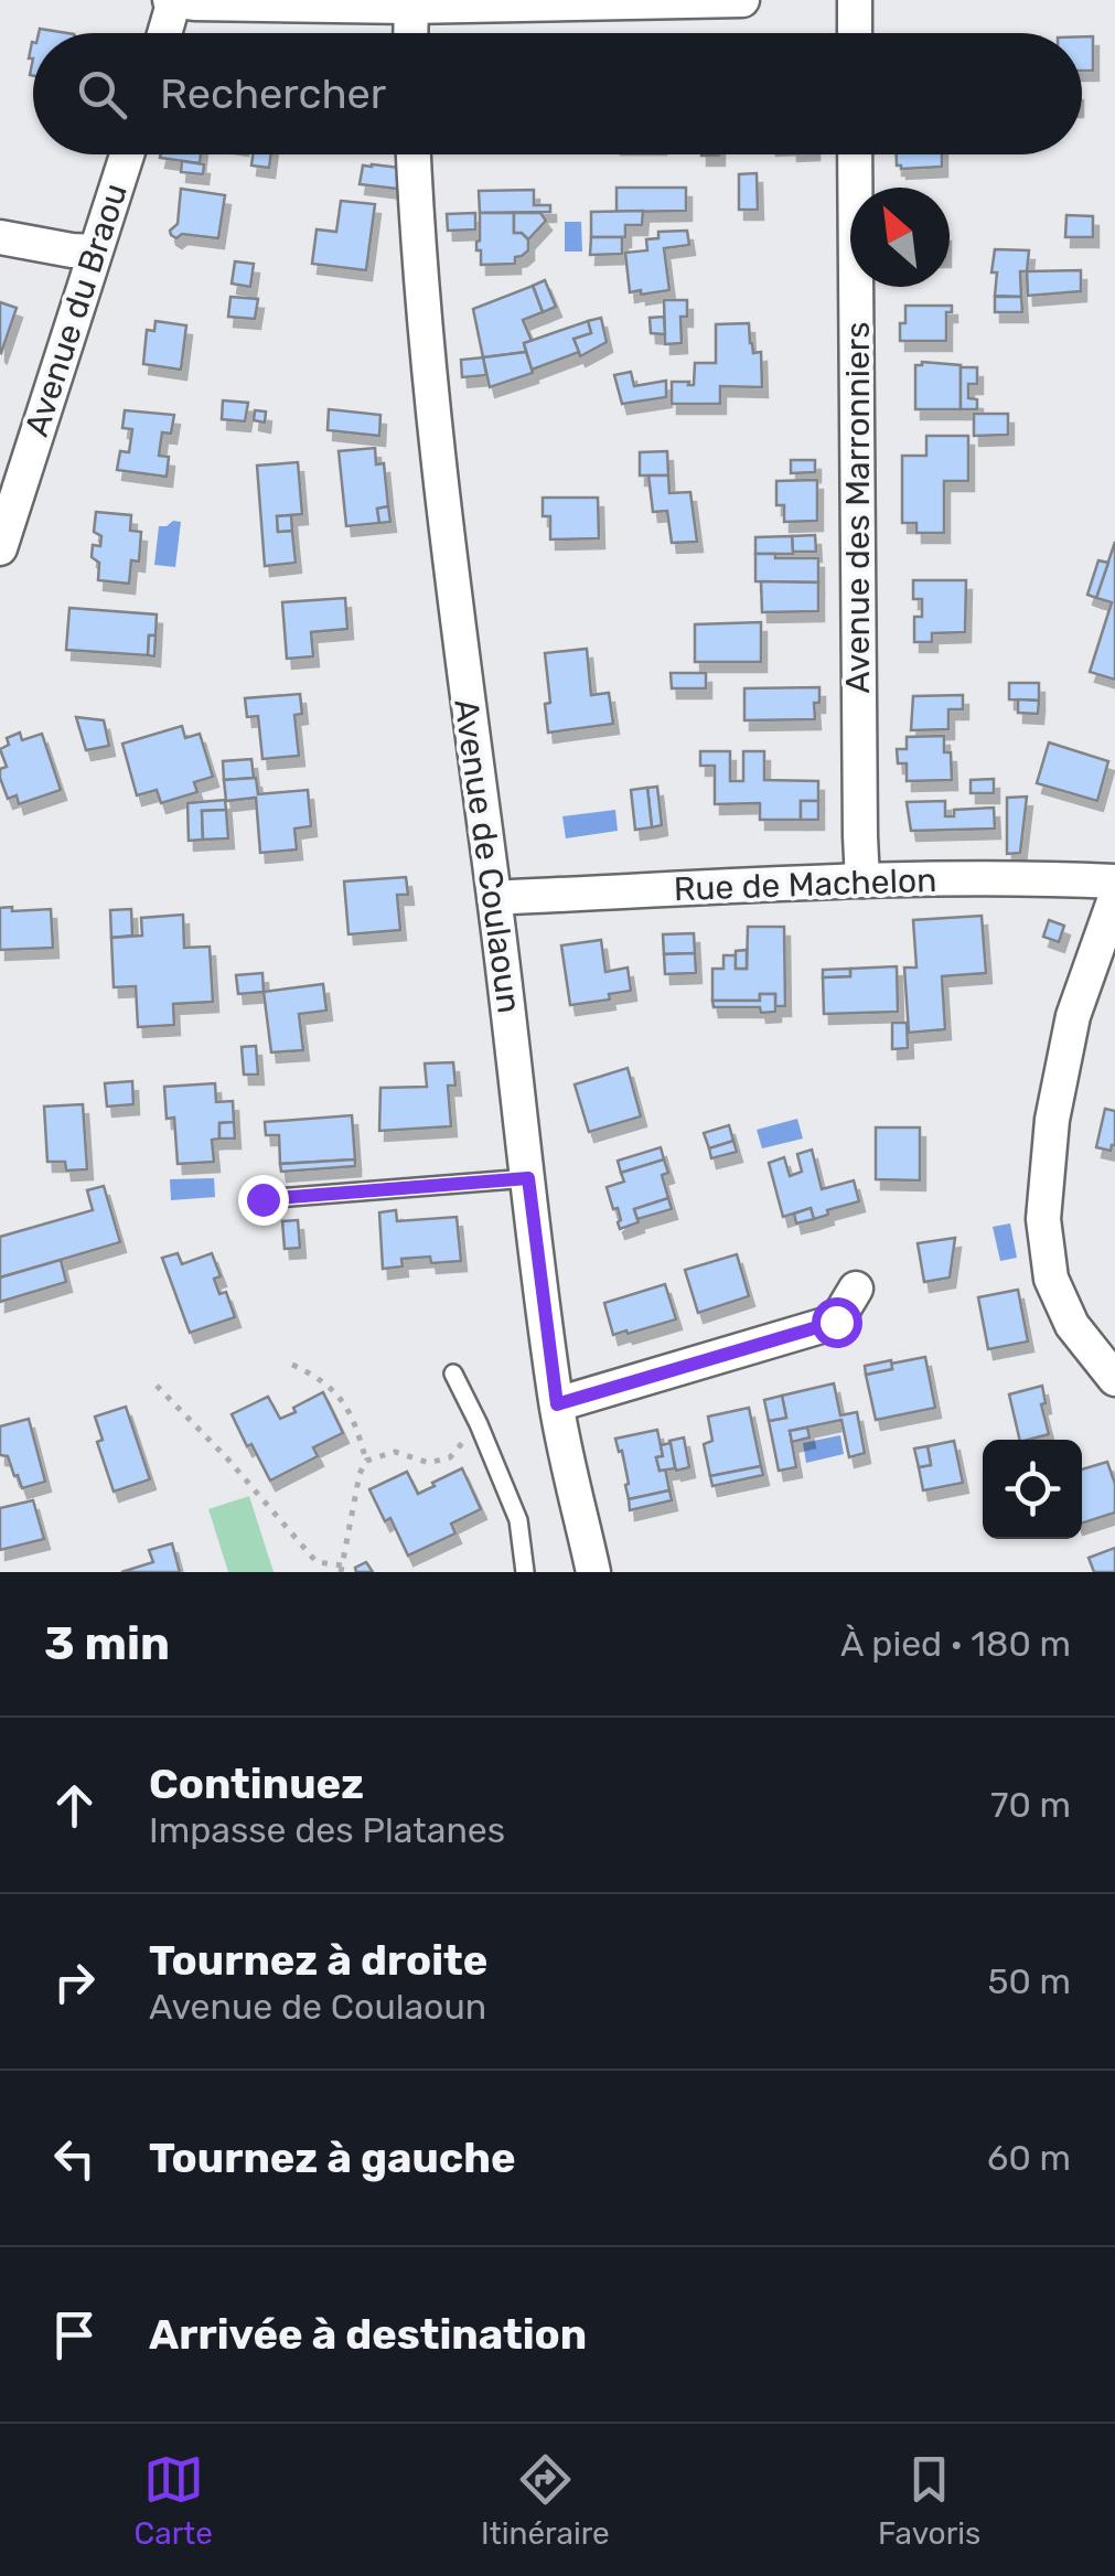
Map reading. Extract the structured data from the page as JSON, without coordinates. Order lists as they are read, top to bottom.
{
  "streets": {
    "street": [
      "Avenue du Braou",
      "Avenue des Marronniers",
      "Avenue de Coulaoun",
      "Rue de Machelon"
    ]
  },
  "crossings": [
    ["Avenue des Marronniers", "Rue de Machelon"],
    ["Avenue de Coulaoun", "Rue de Machelon"]
  ],
  "north": "top left",
  "page": {
    "search": "Rechercher",
    "heading": ["3 min", "À pied · 180 m"],
    "list": [
      ["Continuez", "Impasse des Platanes", "70 m"],
      ["Tournez à droite", "Avenue de Coulaoun", "50 m"],
      ["Tournez à gauche", "60 m"],
      "Arrivée à destination"
    ],
    "nav": ["Carte", "Itinéraire", "Favoris"]
  }
}
